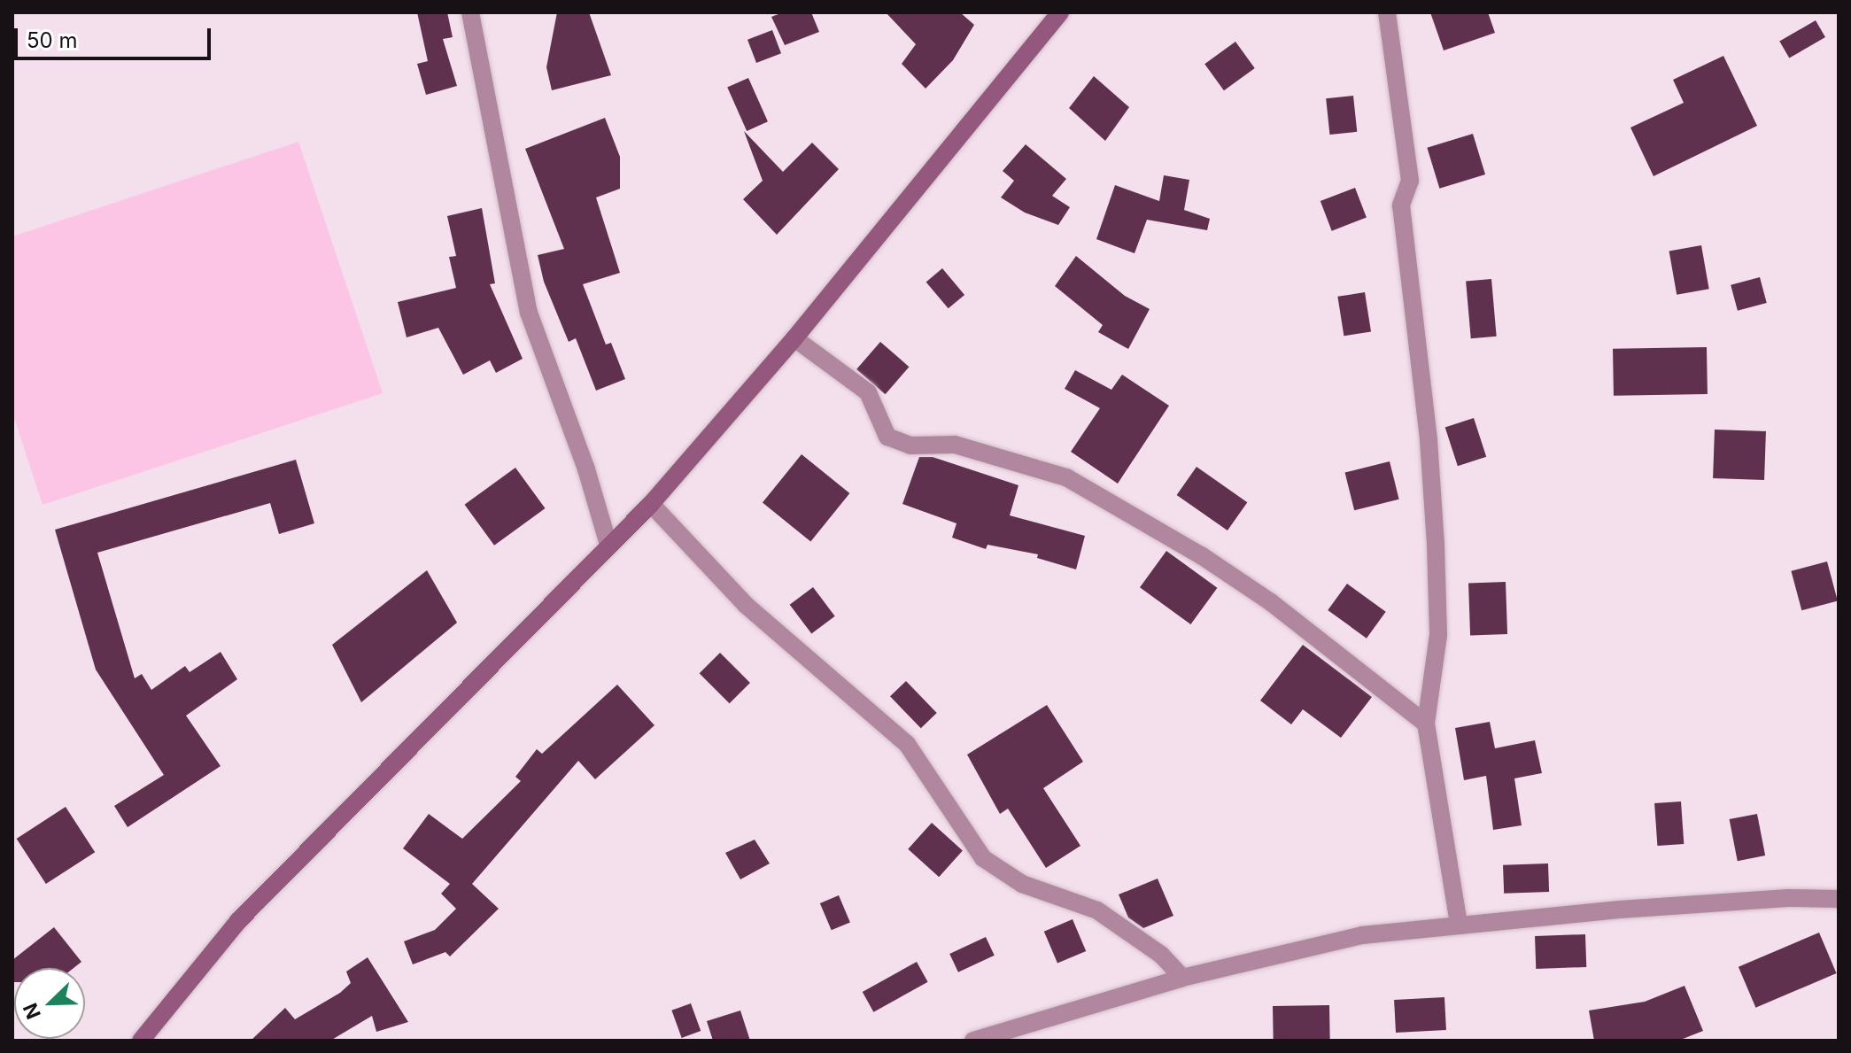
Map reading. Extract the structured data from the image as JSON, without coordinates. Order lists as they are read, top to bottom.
{
  "scale_bar": "50 m",
  "north": "bottom left"
}
